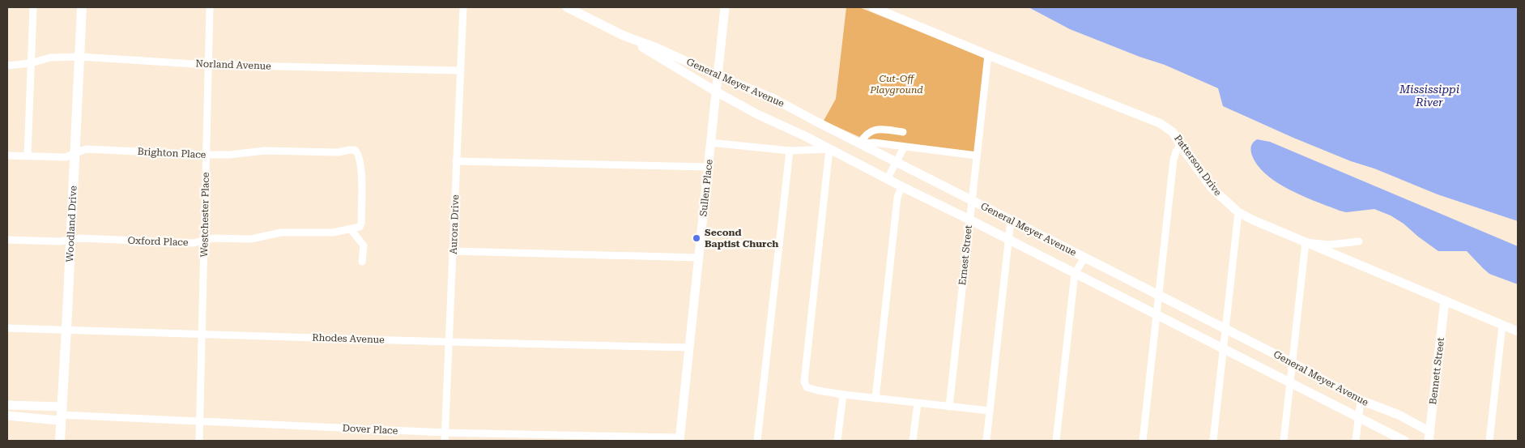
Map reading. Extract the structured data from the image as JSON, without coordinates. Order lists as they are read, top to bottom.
{
  "streets": {
    "main road": ["Woodland Drive"],
    "street": [
      "Norland Avenue",
      "General Meyer Avenue",
      "Brighton Place",
      "Patterson Drive",
      "Sullen Place",
      "Westchester Place",
      "Aurora Drive",
      "Oxford Place",
      "Ernest Street",
      "Rhodes Avenue",
      "Bennett Street",
      "Dover Place"
    ]
  },
  "crossings": [
    ["Norland Avenue", "Westchester Place"],
    ["Norland Avenue", "Woodland Drive"],
    ["Norland Avenue", "Aurora Drive"],
    ["General Meyer Avenue", "Sullen Place"],
    ["General Meyer Avenue", "Ernest Street"],
    ["General Meyer Avenue", "Bennett Street"],
    ["Brighton Place", "Westchester Place"],
    ["Brighton Place", "Woodland Drive"],
    ["Brighton Place", "Oxford Place"],
    ["Patterson Drive", "Ernest Street"],
    ["Patterson Drive", "Bennett Street"],
    ["Sullen Place", "Rhodes Avenue"],
    ["Sullen Place", "Dover Place"],
    ["Westchester Place", "Oxford Place"],
    ["Westchester Place", "Rhodes Avenue"],
    ["Westchester Place", "Dover Place"],
    ["Woodland Drive", "Oxford Place"],
    ["Woodland Drive", "Rhodes Avenue"],
    ["Woodland Drive", "Dover Place"],
    ["Aurora Drive", "Rhodes Avenue"],
    ["Aurora Drive", "Dover Place"]
  ],
  "water": ["Mississippi River"],
  "parks": ["Cut-Off Playground"],
  "places": ["Second Baptist Church"]
}
